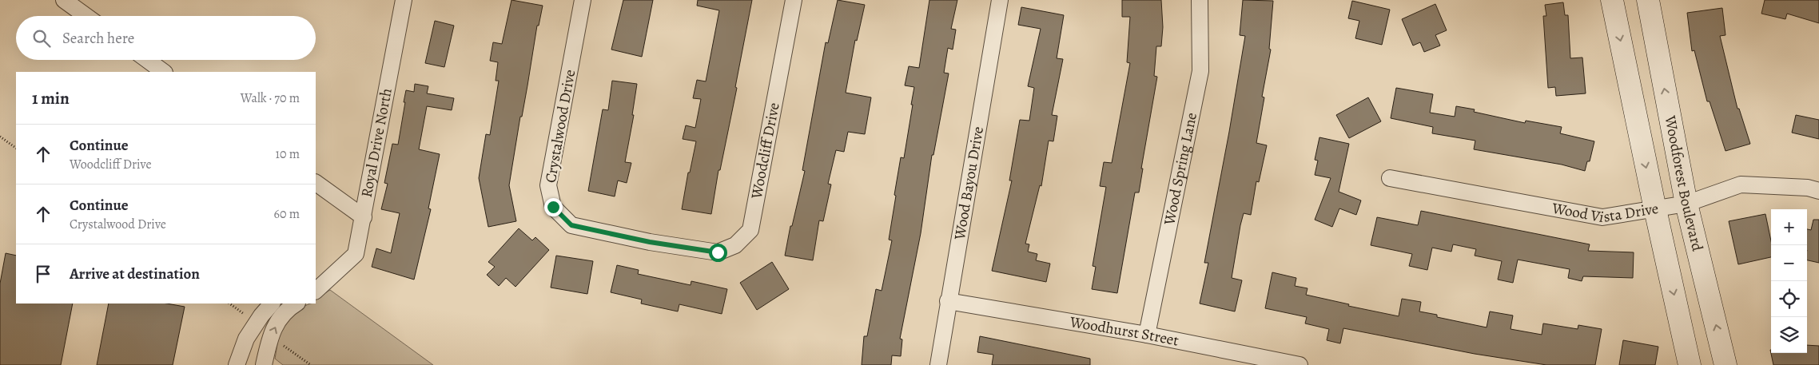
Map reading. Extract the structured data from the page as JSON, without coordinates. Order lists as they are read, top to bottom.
{
  "streets": {
    "street": [
      "Crystalwood Drive",
      "Royal Drive North",
      "Woodcliff Drive",
      "Wood Spring Lane",
      "Wood Bayou Drive",
      "Woodforest Boulevard",
      "Wood Vista Drive",
      "Woodhurst Street"
    ]
  },
  "crossings": [
    ["Crystalwood Drive", "Woodcliff Drive"],
    ["Wood Spring Lane", "Woodhurst Street"],
    ["Wood Bayou Drive", "Woodhurst Street"],
    ["Woodforest Boulevard", "Wood Vista Drive"]
  ],
  "page": {
    "search": "Search here",
    "heading": ["1 min", "Walk · 70 m"],
    "list": [
      ["Continue", "Woodcliff Drive", "10 m"],
      ["Continue", "Crystalwood Drive", "60 m"],
      "Arrive at destination"
    ],
    "map_buttons": ["+", "−"]
  }
}
